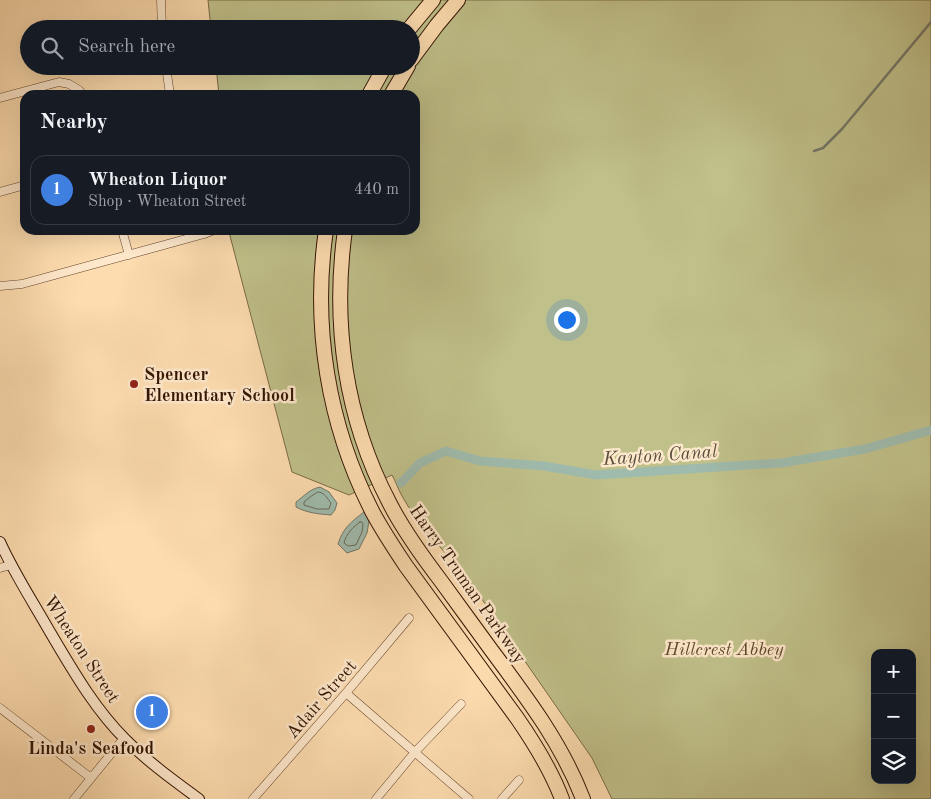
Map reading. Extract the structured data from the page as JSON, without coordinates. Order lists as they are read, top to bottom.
{
  "streets": {
    "highway": ["Harry Truman Parkway"],
    "main road": ["Wheaton Street"],
    "street": ["Adair Street"]
  },
  "water": ["Kayton Canal"],
  "parks": ["Hillcrest Abbey"],
  "places": ["Spencer Elementary School", "Linda's Seafood"],
  "page": {
    "search": "Search here",
    "heading": "Nearby",
    "list": [
      {
        "mark": "1",
        "name": "Wheaton Liquor",
        "note": "Shop · Wheaton Street",
        "value": "440 m"
      }
    ],
    "map_buttons": ["+", "−"],
    "pins": "1"
  }
}
